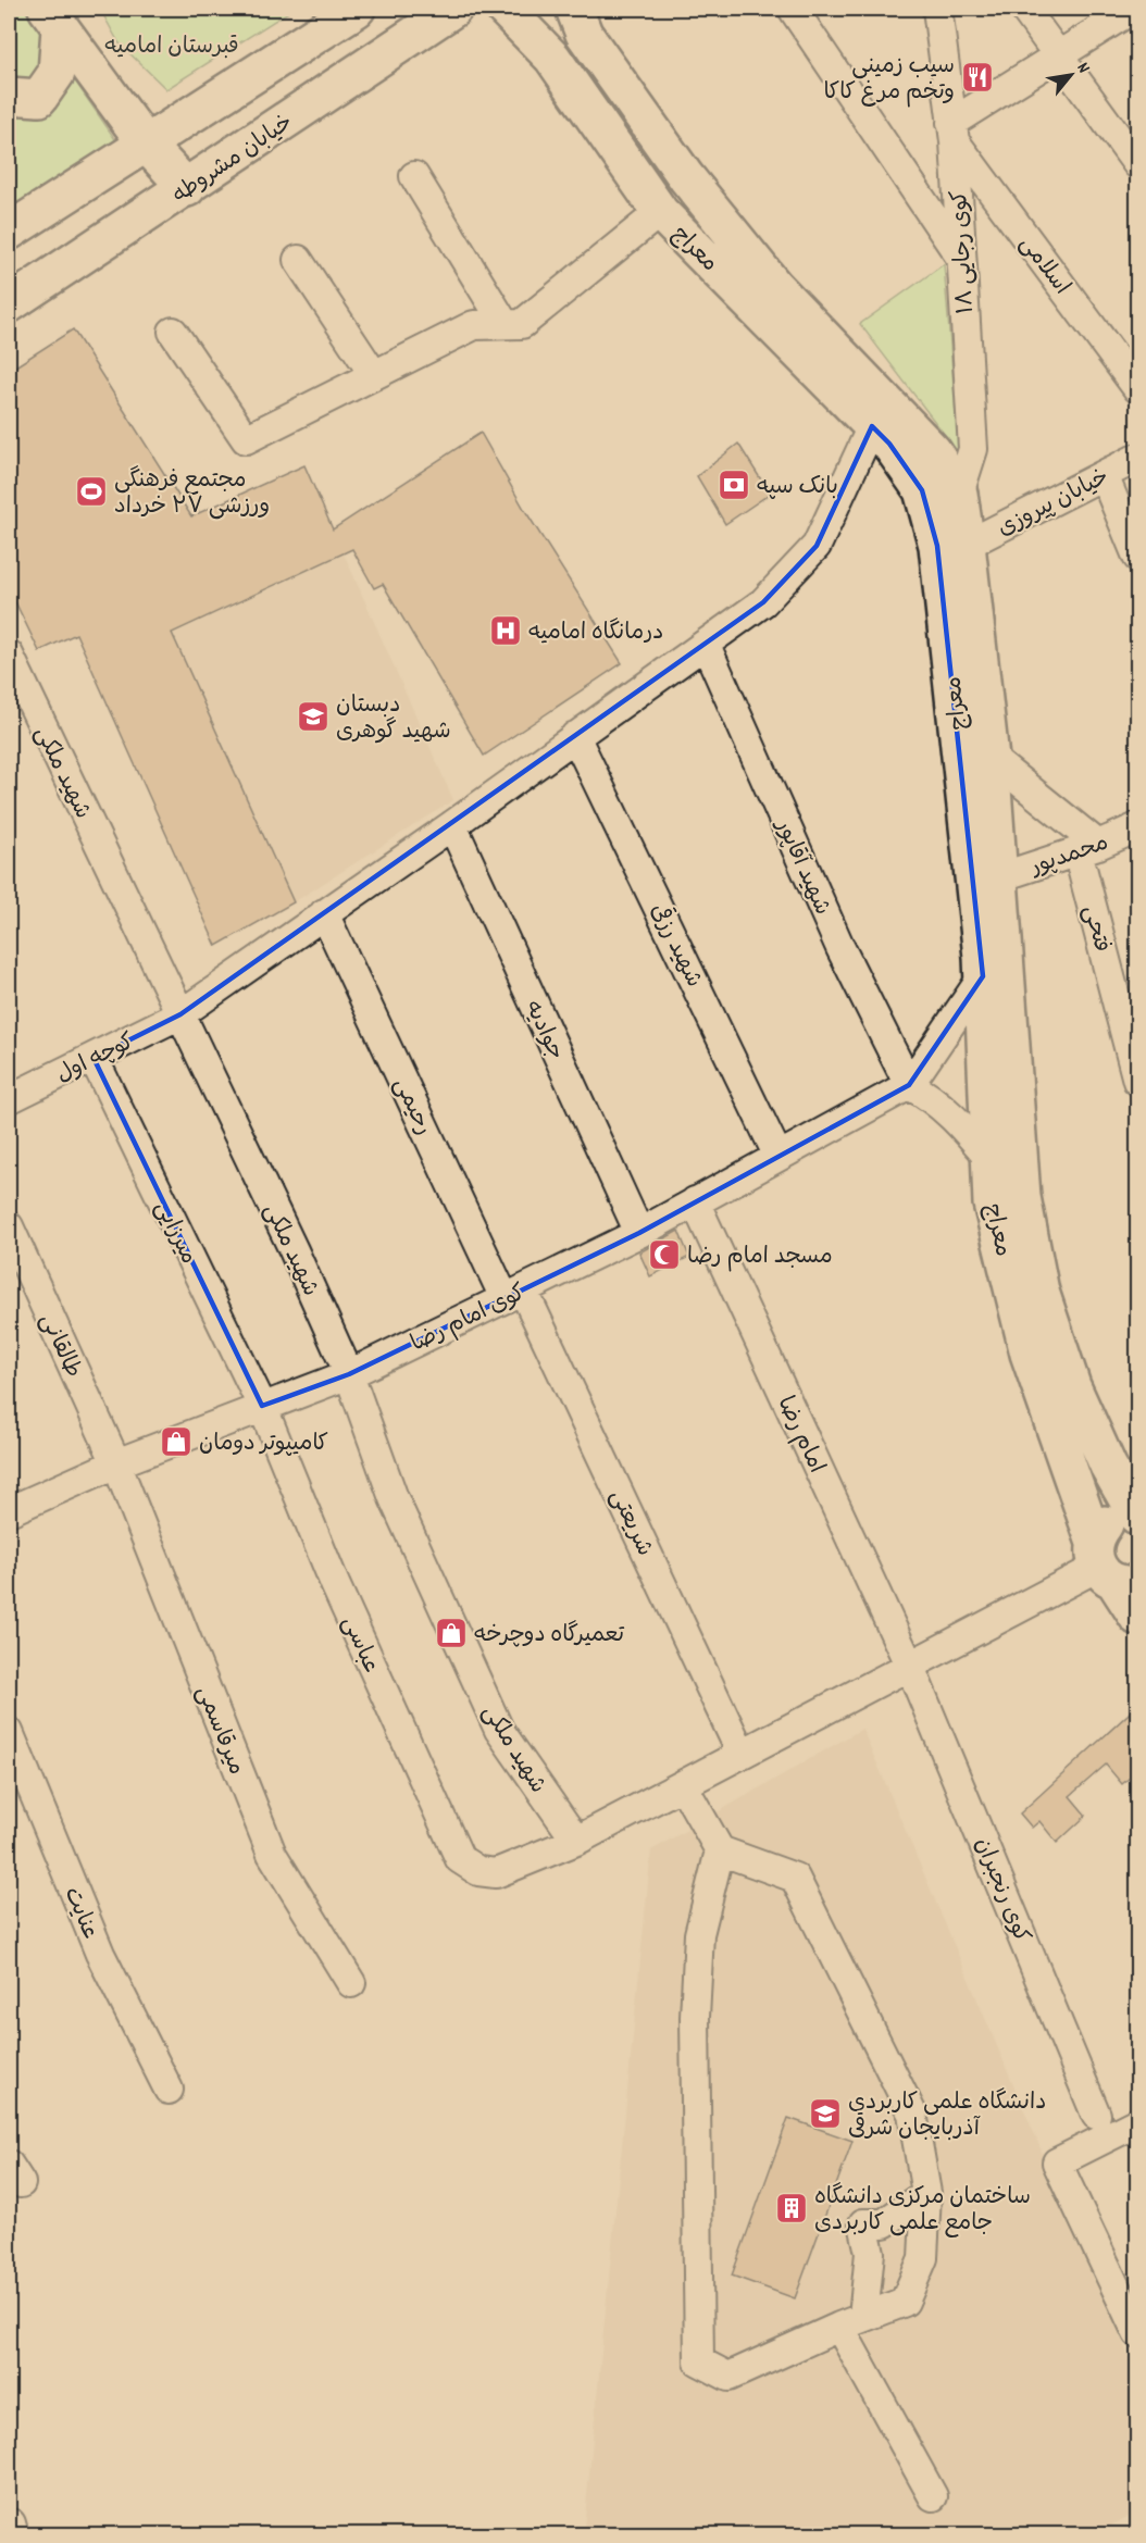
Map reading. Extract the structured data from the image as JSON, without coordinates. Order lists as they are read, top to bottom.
{
  "streets": {
    "main road": ["خیابان مشروطه", "معراج"],
    "street": [
      "کوی رجایی ۱۸",
      "اسلامی",
      "خیابان پیروزی",
      "شهید ملکی",
      "محمدپور",
      "شهید آقاپور",
      "فتحی",
      "شهید رزقی",
      "جوادیه",
      "کوچه اول",
      "رحیمی",
      "میرزایی",
      "کوی امام رضا",
      "طالقانی",
      "امام رضا",
      "شریعتی",
      "عباسی",
      "میرقاسمی",
      "کوی رنجبران",
      "عنایت"
    ]
  },
  "crossings": [
    ["معراج", "کوی رجایی ۱۸"],
    ["معراج", "خیابان پیروزی"],
    ["معراج", "محمدپور"],
    ["معراج", "کوچه اول"],
    ["کوی رجایی ۱۸", "اسلامی"],
    ["شهید ملکی", "کوچه اول"],
    ["شهید ملکی", "کوی امام رضا"],
    ["شهید ملکی", "عباسی"],
    ["محمدپور", "فتحی"],
    ["شهید آقاپور", "کوچه اول"],
    ["شهید آقاپور", "کوی امام رضا"],
    ["شهید رزقی", "کوچه اول"],
    ["شهید رزقی", "کوی امام رضا"],
    ["جوادیه", "کوچه اول"],
    ["جوادیه", "کوی امام رضا"],
    ["کوچه اول", "رحیمی"],
    ["کوچه اول", "میرزایی"],
    ["رحیمی", "کوی امام رضا"],
    ["رحیمی", "شریعتی"],
    ["میرزایی", "کوی امام رضا"],
    ["میرزایی", "عباسی"],
    ["کوی امام رضا", "طالقانی"],
    ["کوی امام رضا", "امام رضا"],
    ["کوی امام رضا", "شریعتی"],
    ["کوی امام رضا", "عباسی"],
    ["کوی امام رضا", "میرقاسمی"],
    ["طالقانی", "میرقاسمی"],
    ["امام رضا", "کوی رنجبران"]
  ],
  "parks": ["قبرستان امامیه"],
  "places": {
    "restaurant": ["سیب زمینی وتخم مرغ کاکا"],
    "bank": ["بانک سپه"],
    "sports": ["مجتمع فرهنگی ورزشی ۲۷ خرداد"],
    "hospital": ["درمانگاه امامیه"],
    "school or university": ["دبستان شهید گوهری", "دانشگاه علمی کاربردی آذربایجان شرقی"],
    "mosque": ["مسجد امام رضا"],
    "shop": ["کامیپوتر دومان", "تعمیرگاه دوچرخه"],
    "building": ["ساختمان مرکزی دانشگاه جامع علمی کاربردی"]
  },
  "north": "top right"
}
